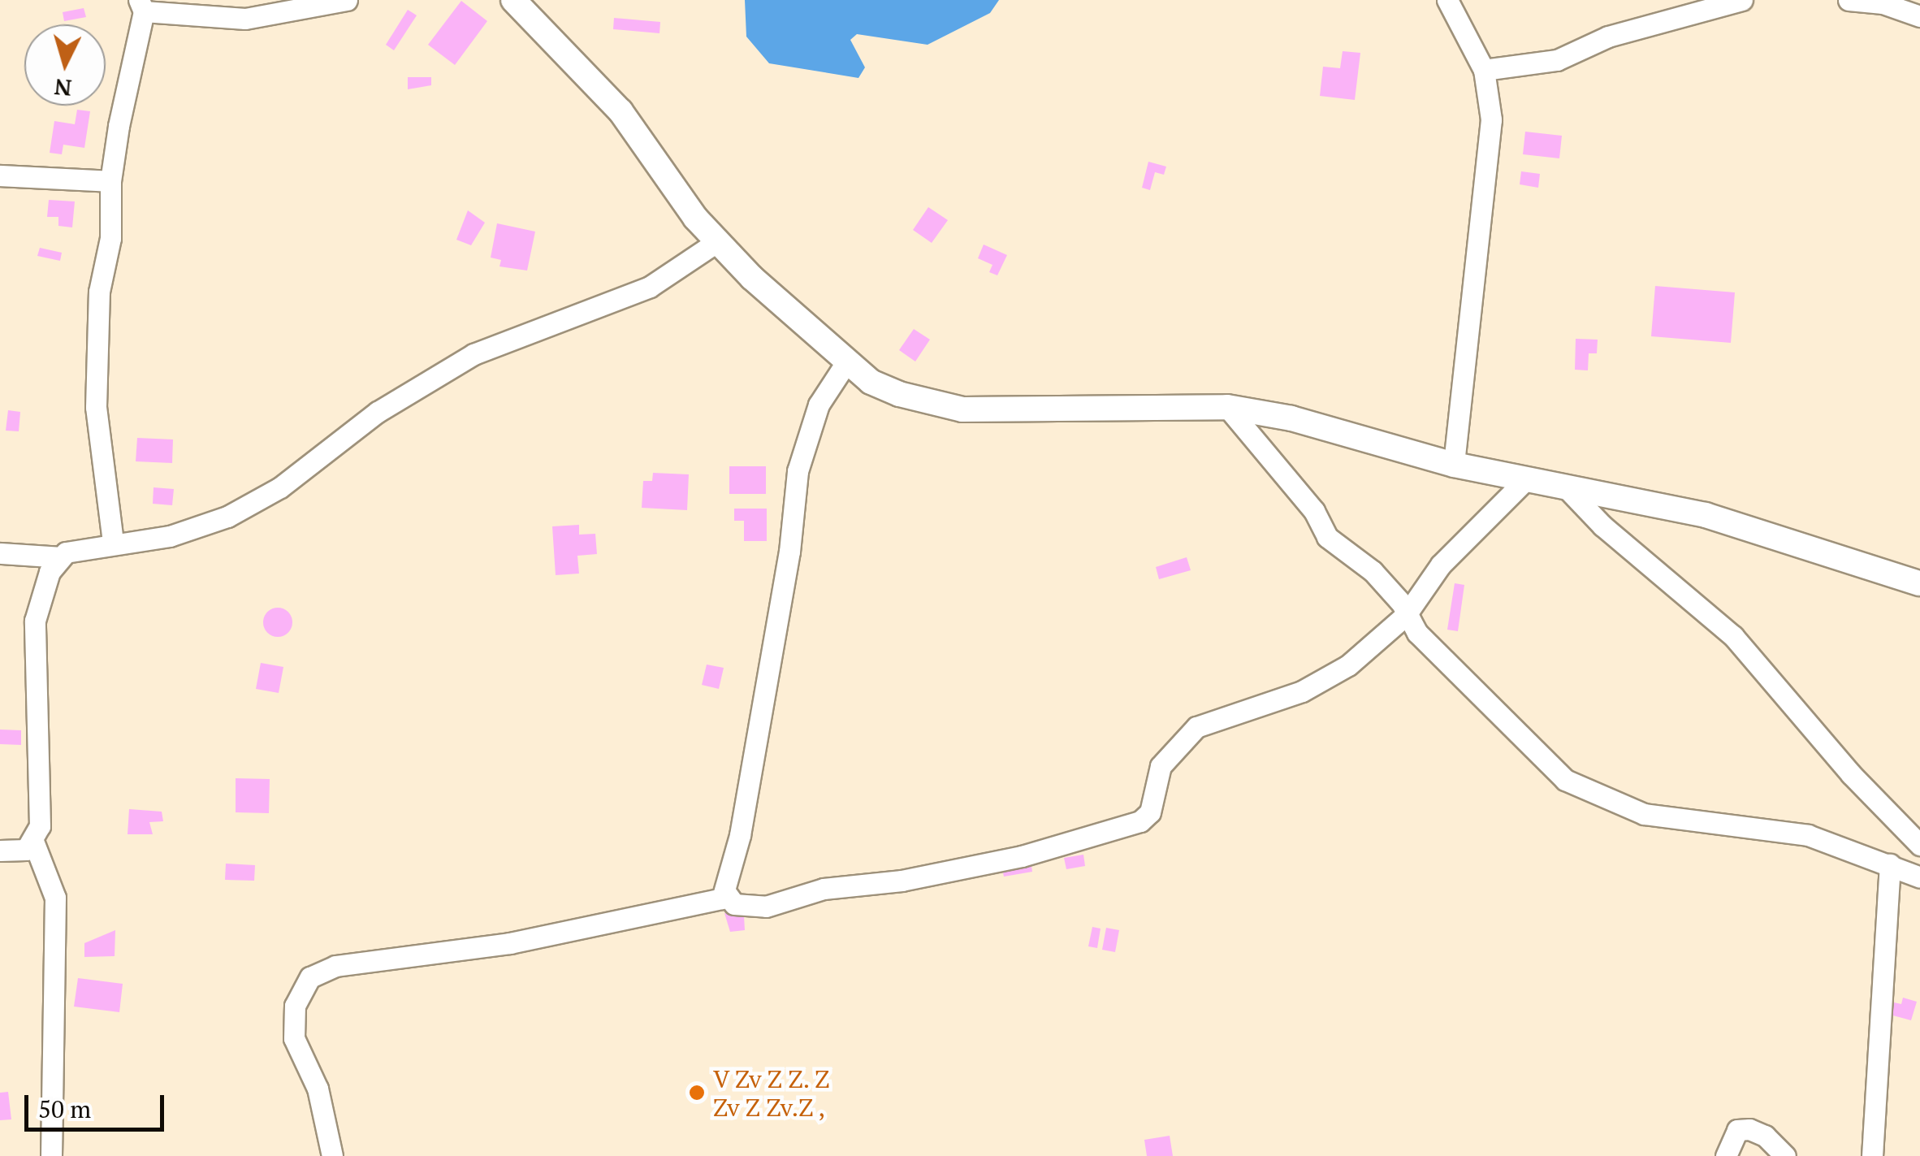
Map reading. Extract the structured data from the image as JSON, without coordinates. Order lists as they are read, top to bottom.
{
  "places": ["V Zv Z Z. Z Zv Z Zv.Z ,"],
  "scale_bar": "50 m",
  "north": "bottom"
}
